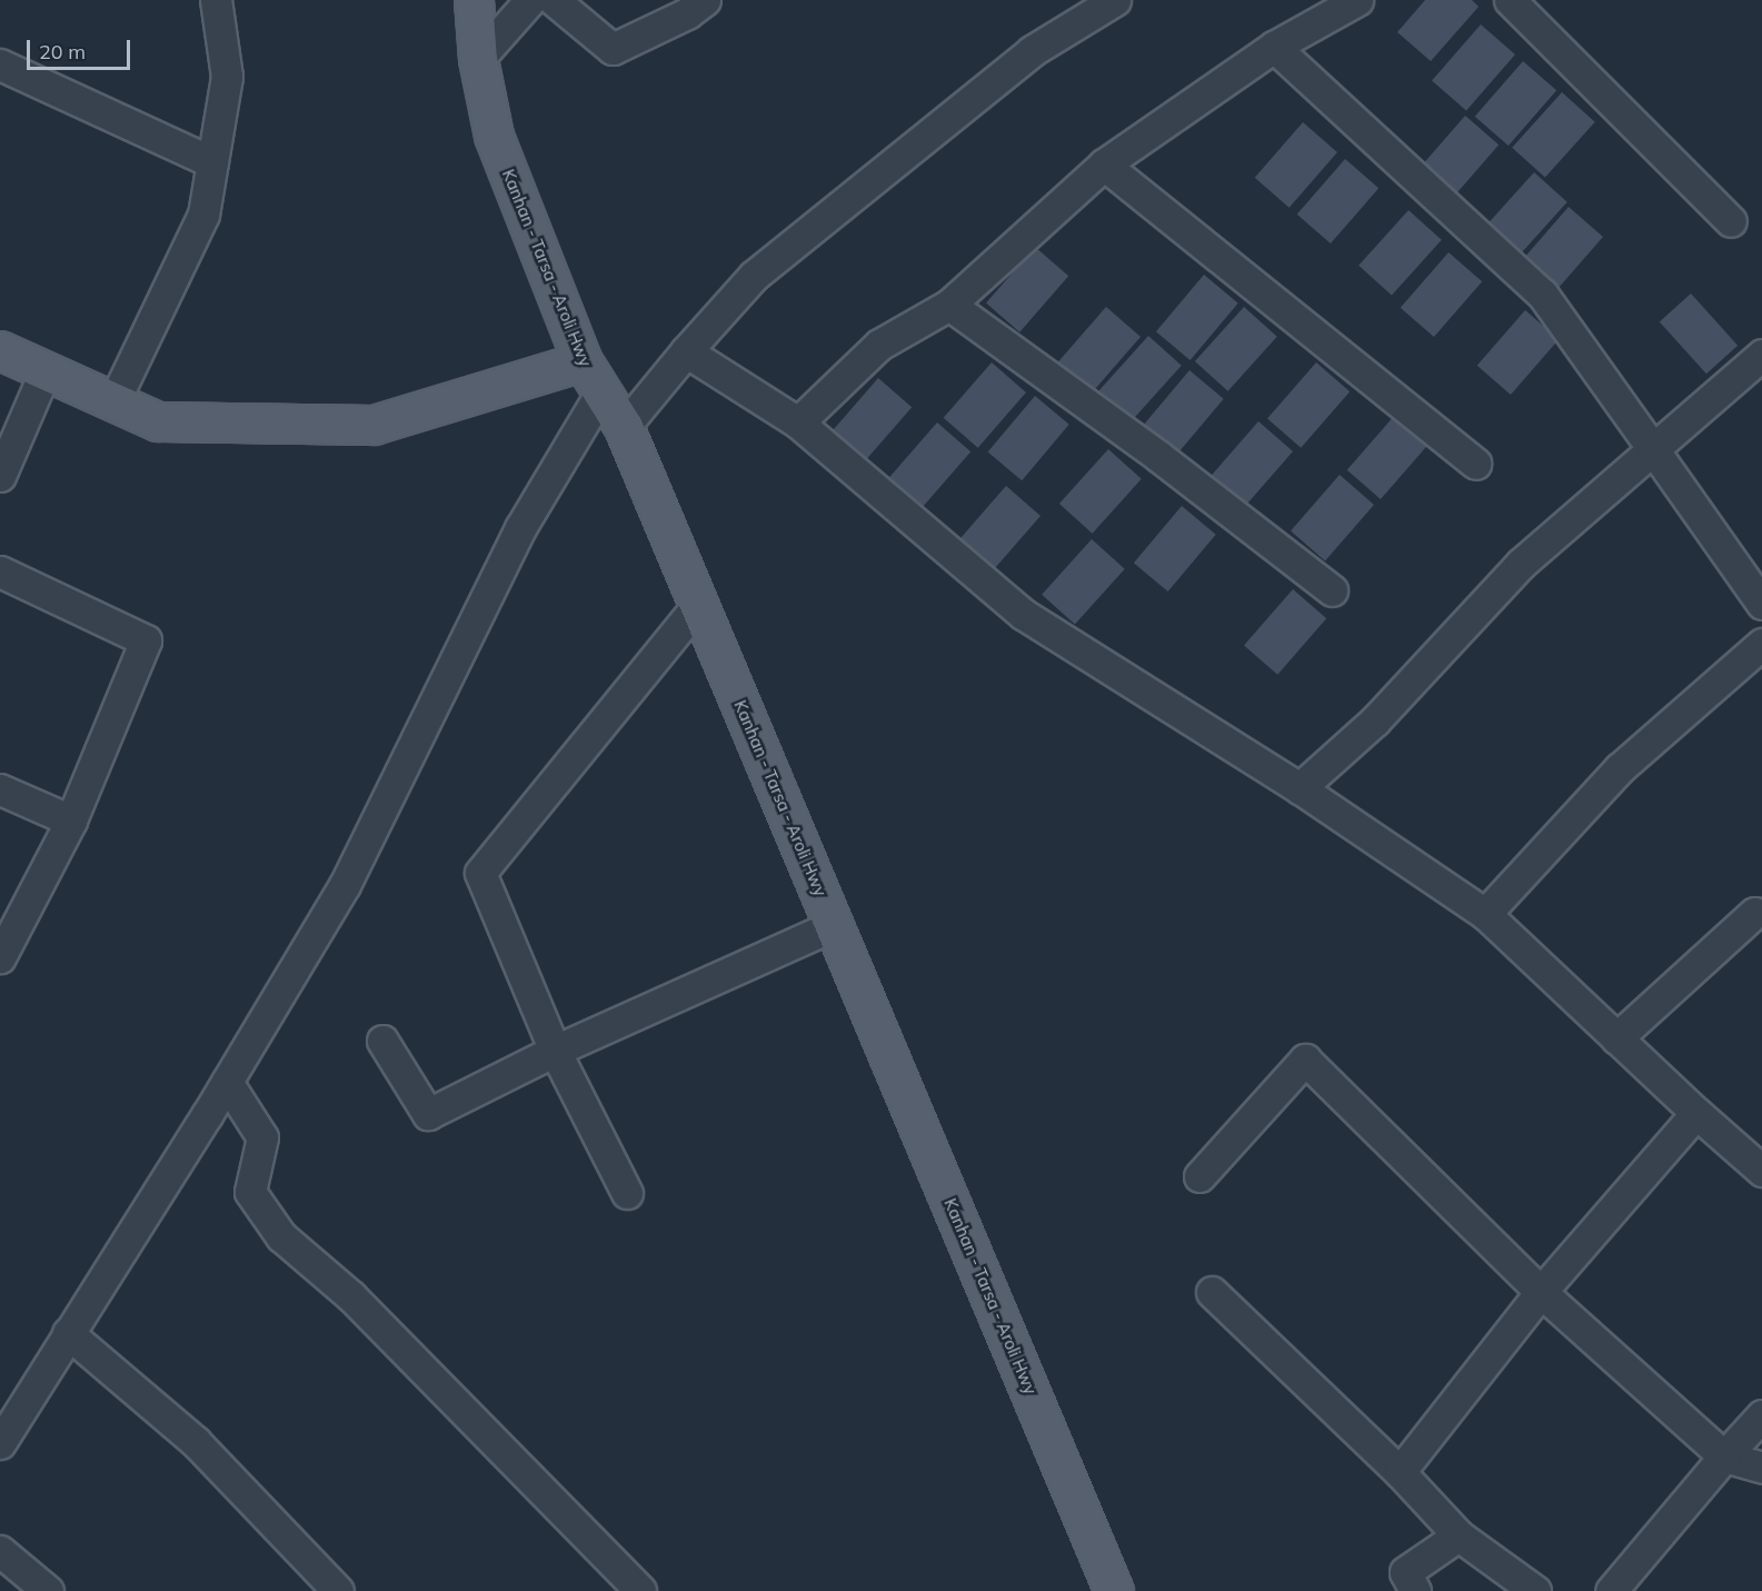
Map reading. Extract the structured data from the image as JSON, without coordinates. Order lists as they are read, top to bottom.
{
  "streets": {
    "main road": ["Kanhan - Tarsa - Aroli Hwy"]
  },
  "scale_bar": "20 m"
}
